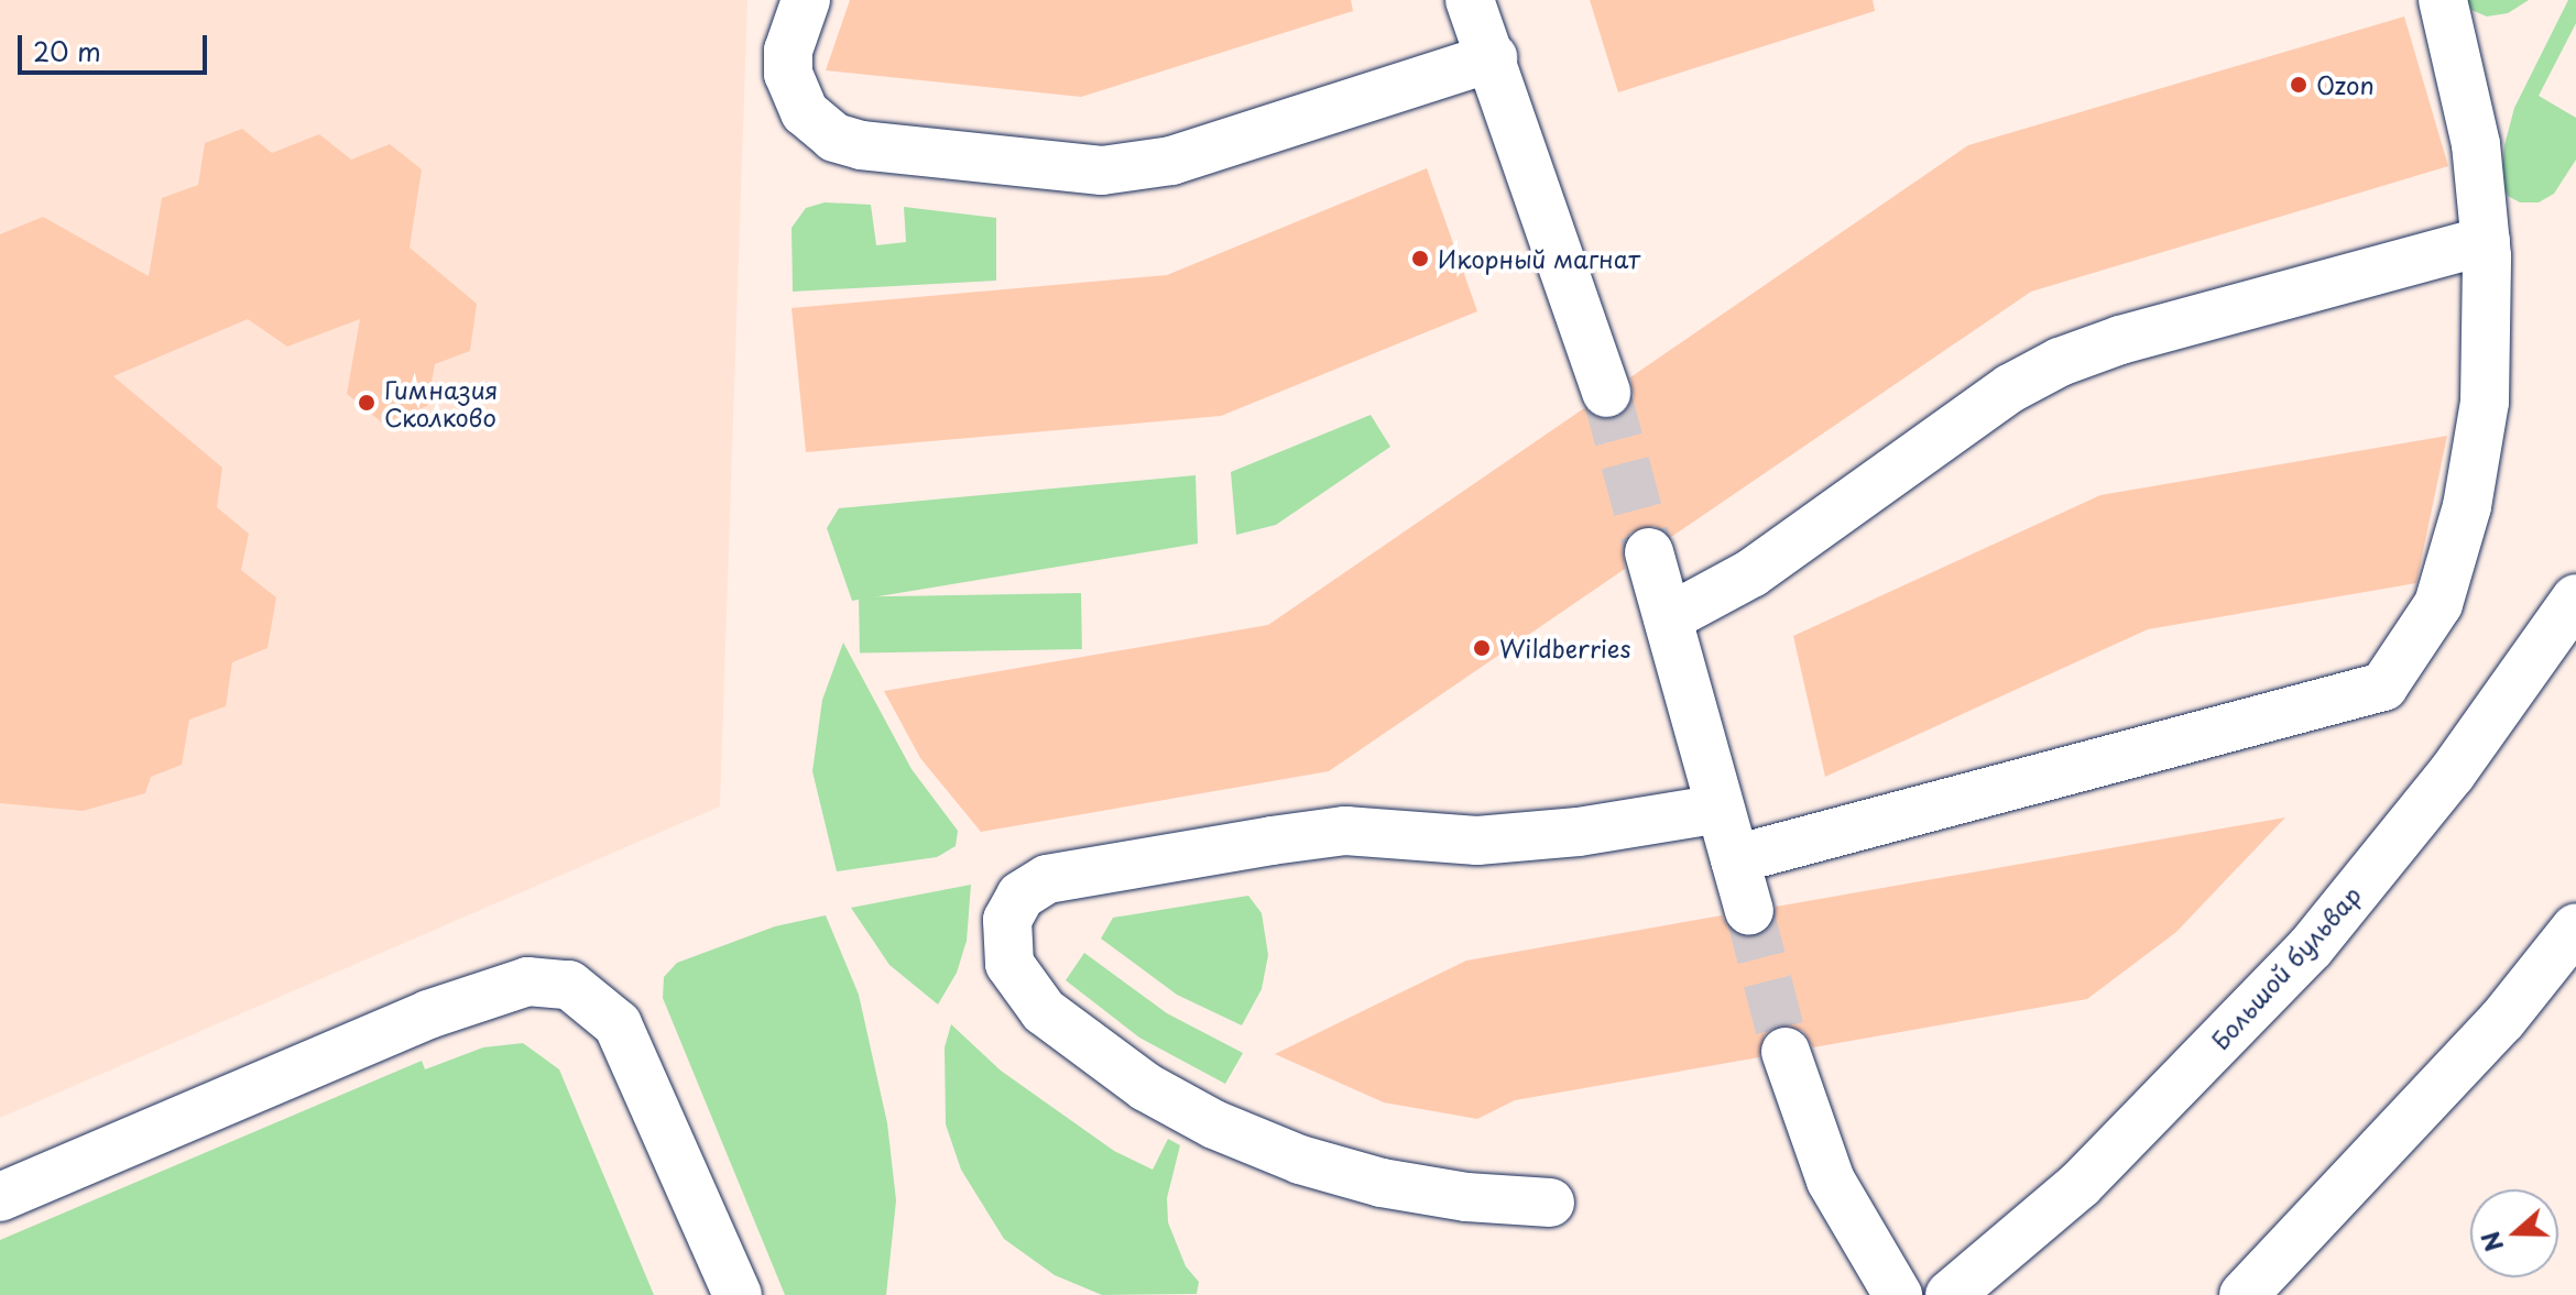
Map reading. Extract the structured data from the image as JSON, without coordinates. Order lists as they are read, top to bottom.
{
  "streets": {
    "street": ["Большой бульвар"]
  },
  "places": [
    "Ozon",
    "Икорный магнат",
    "Гимназия Сколково",
    "Wildberries"
  ],
  "scale_bar": "20 m",
  "north": "left"
}
